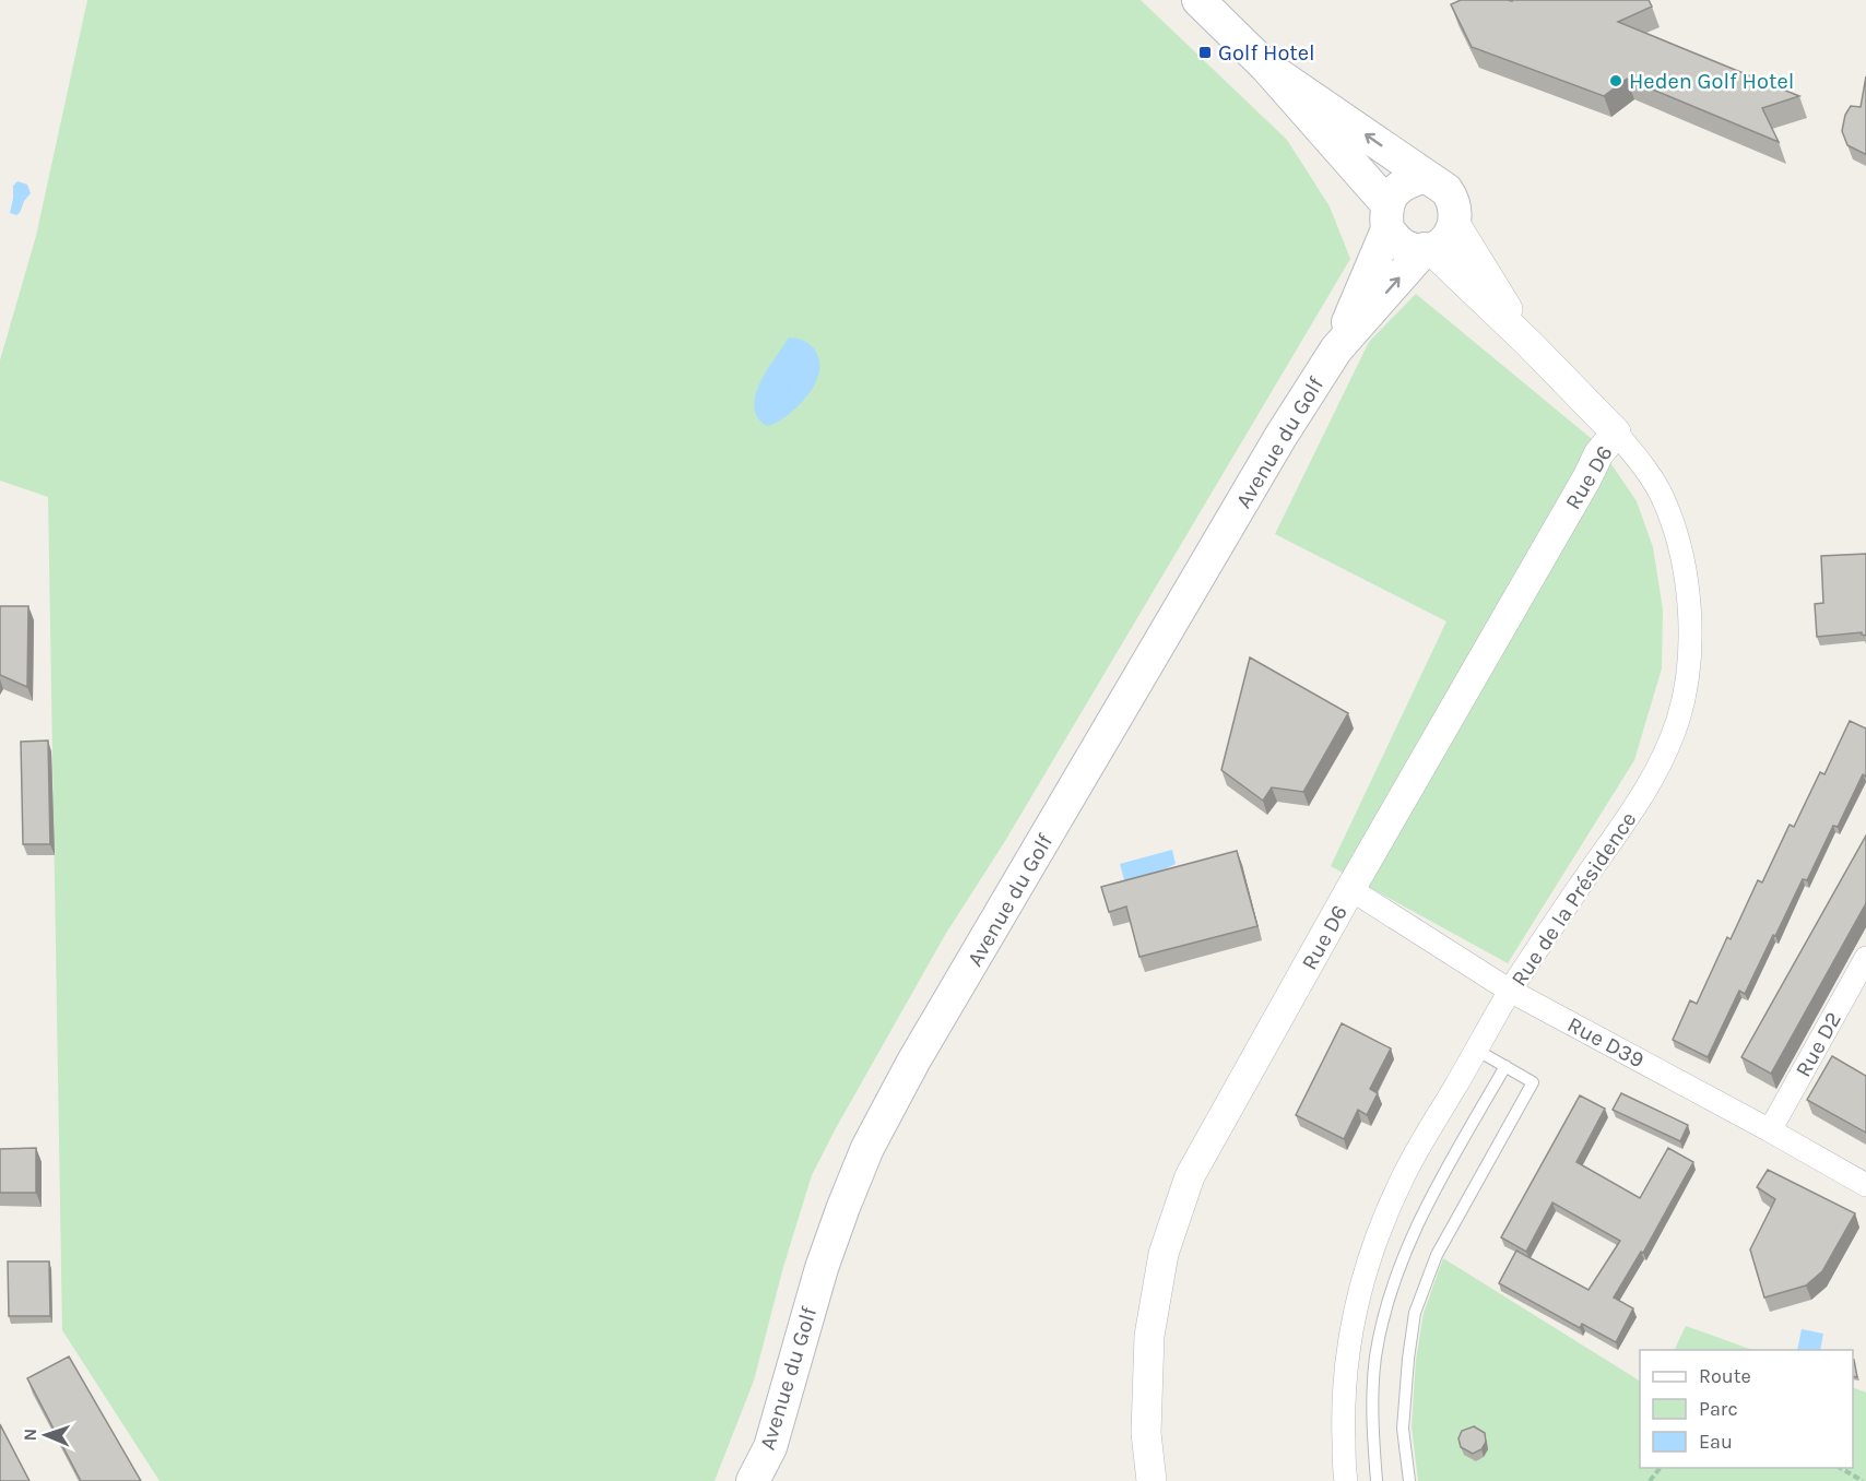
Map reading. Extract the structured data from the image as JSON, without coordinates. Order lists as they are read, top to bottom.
{
  "streets": {
    "main road": ["Avenue du Golf"],
    "street": [
      "Rue D6",
      "Rue de la Présidence",
      "Rue D39",
      "Rue D2"
    ]
  },
  "crossings": [
    ["Avenue du Golf", "Rue de la Présidence"],
    ["Rue D6", "Rue de la Présidence"],
    ["Rue D6", "Rue D39"],
    ["Rue de la Présidence", "Rue D39"],
    ["Rue D39", "Rue D2"]
  ],
  "places": {
    "transit": ["Golf Hotel"],
    "other": ["Heden Golf Hotel"]
  },
  "legend": ["Route", "Parc", "Eau"],
  "north": "left"
}
